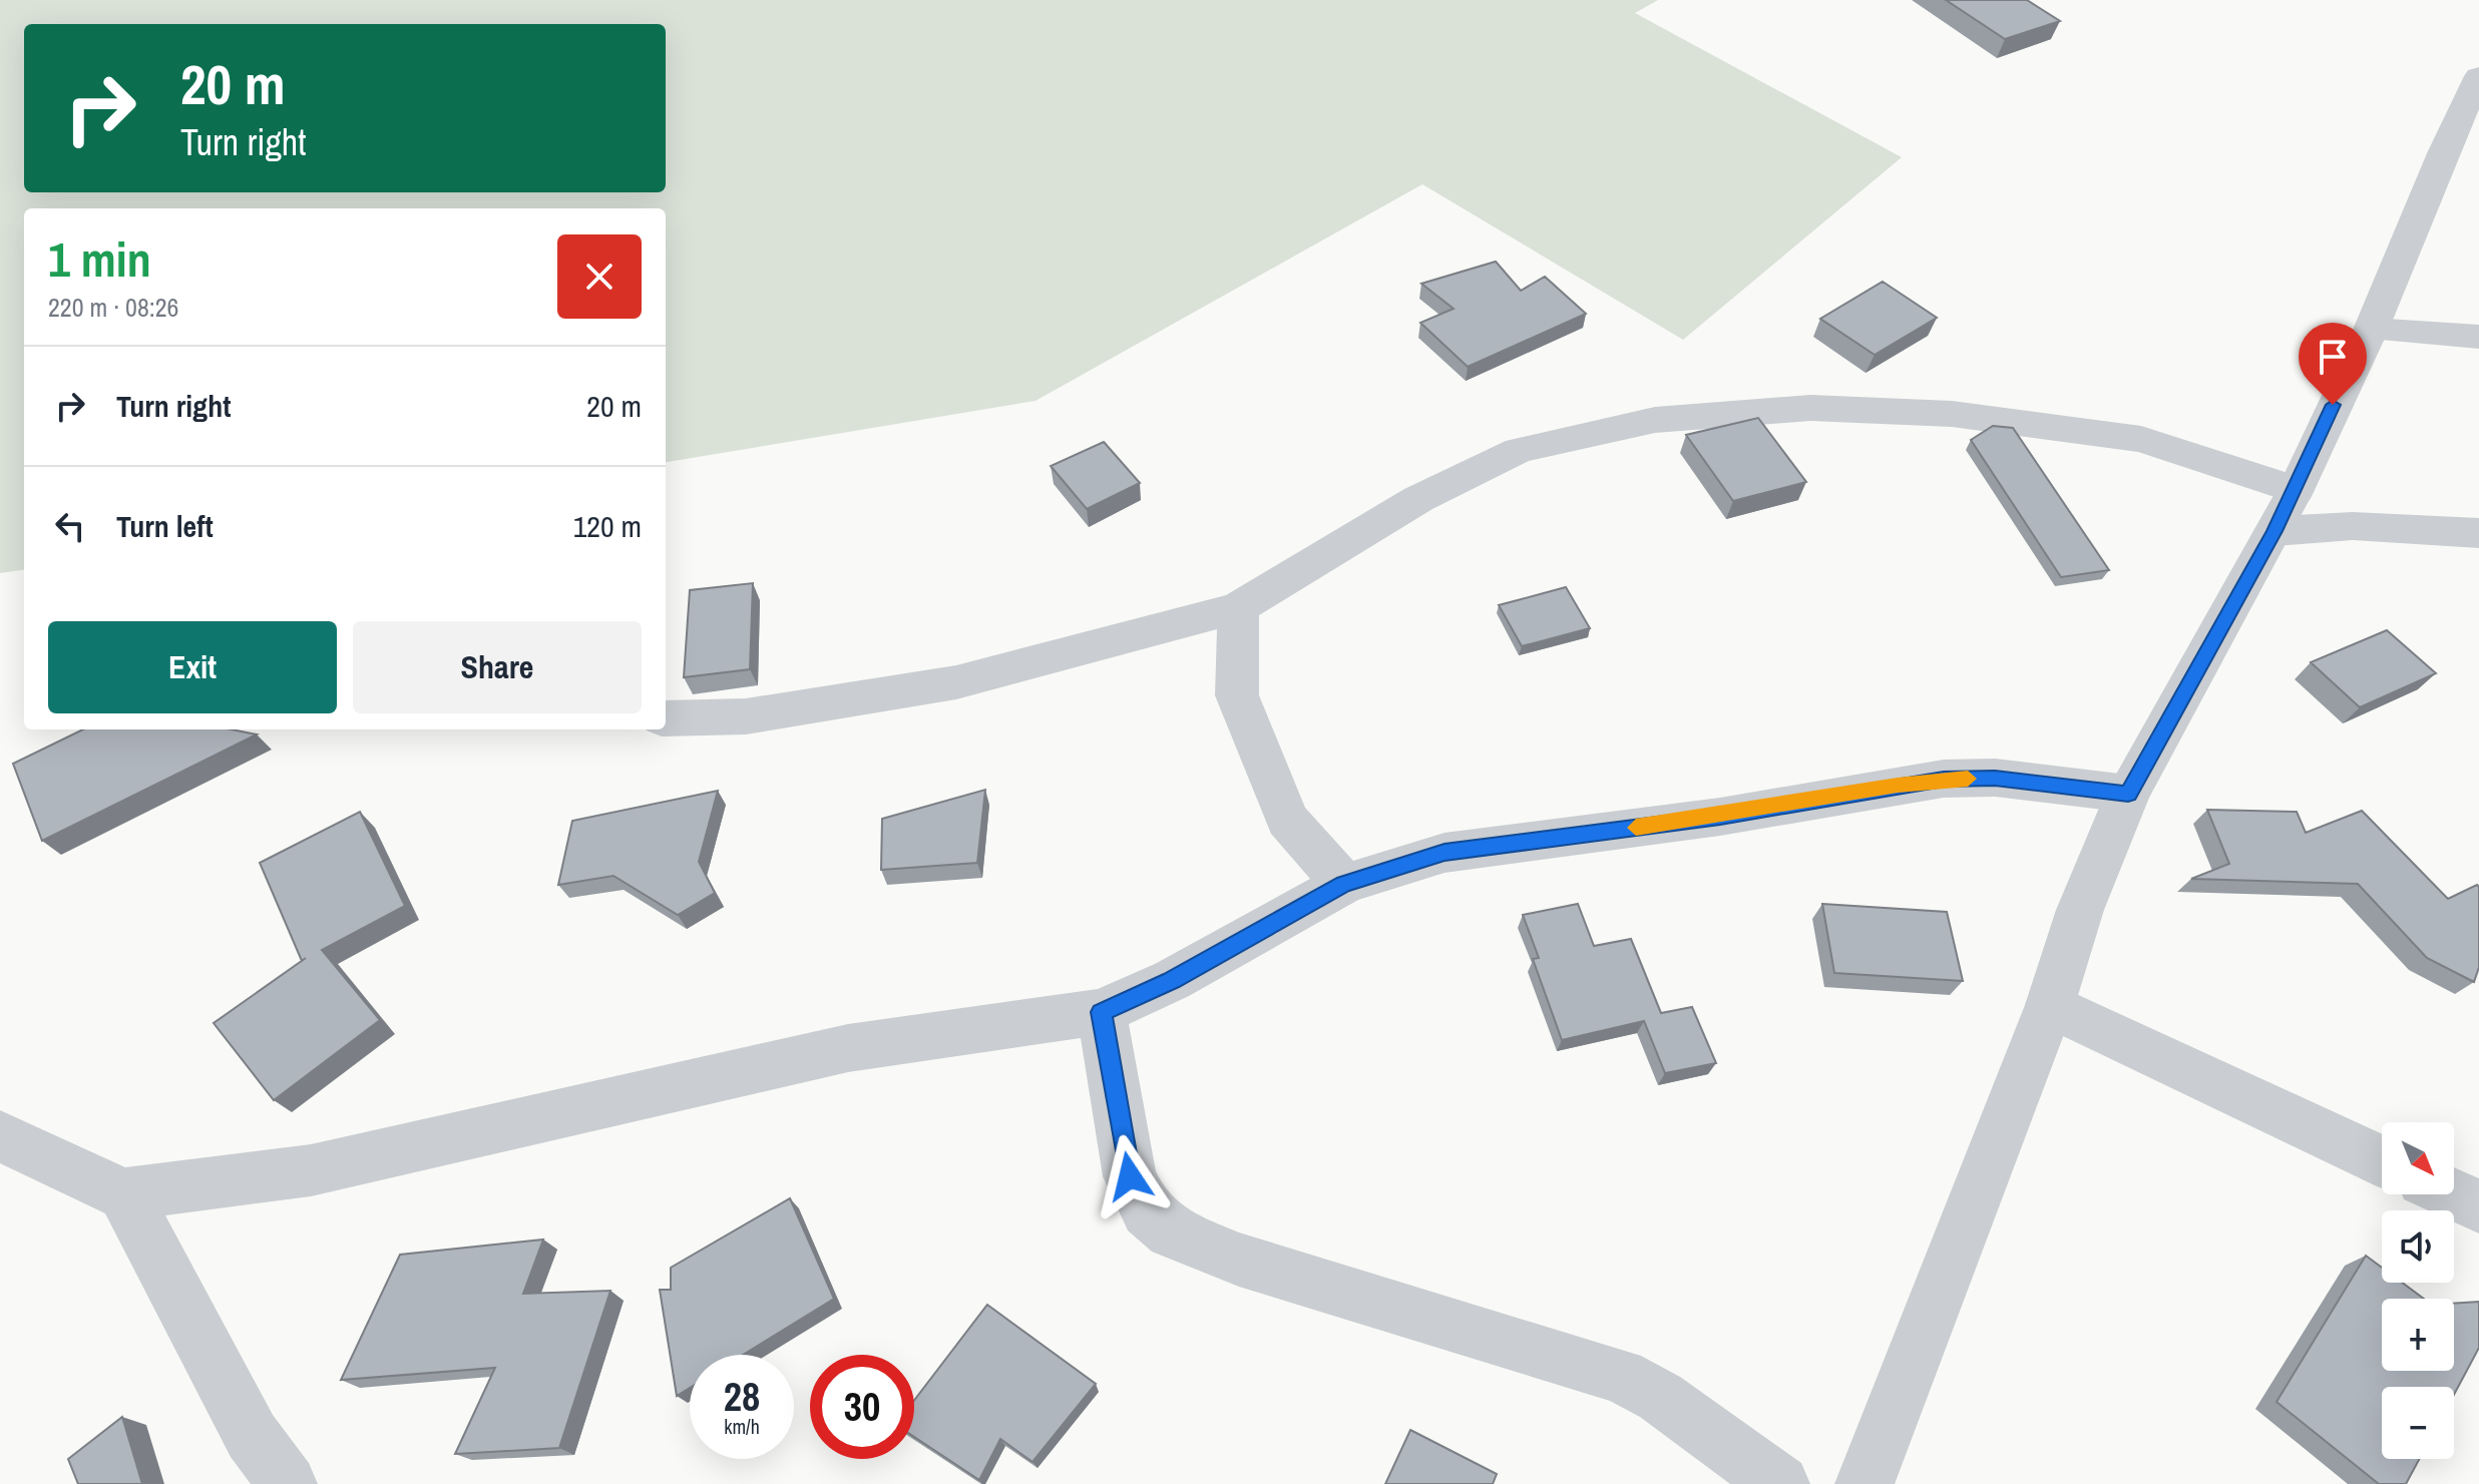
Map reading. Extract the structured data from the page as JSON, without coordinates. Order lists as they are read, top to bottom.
{
  "north": "bottom right",
  "page": {
    "turn": ["20 m", "Turn right"],
    "heading": ["1 min", "220 m · 08:26"],
    "list": [
      {
        "name": "Turn right",
        "value": "20 m"
      },
      {
        "name": "Turn left",
        "value": "120 m"
      }
    ],
    "buttons": ["Exit", "Share"],
    "map_buttons": ["+", "−"],
    "speed": "28 km/h",
    "limit": "30"
  }
}
